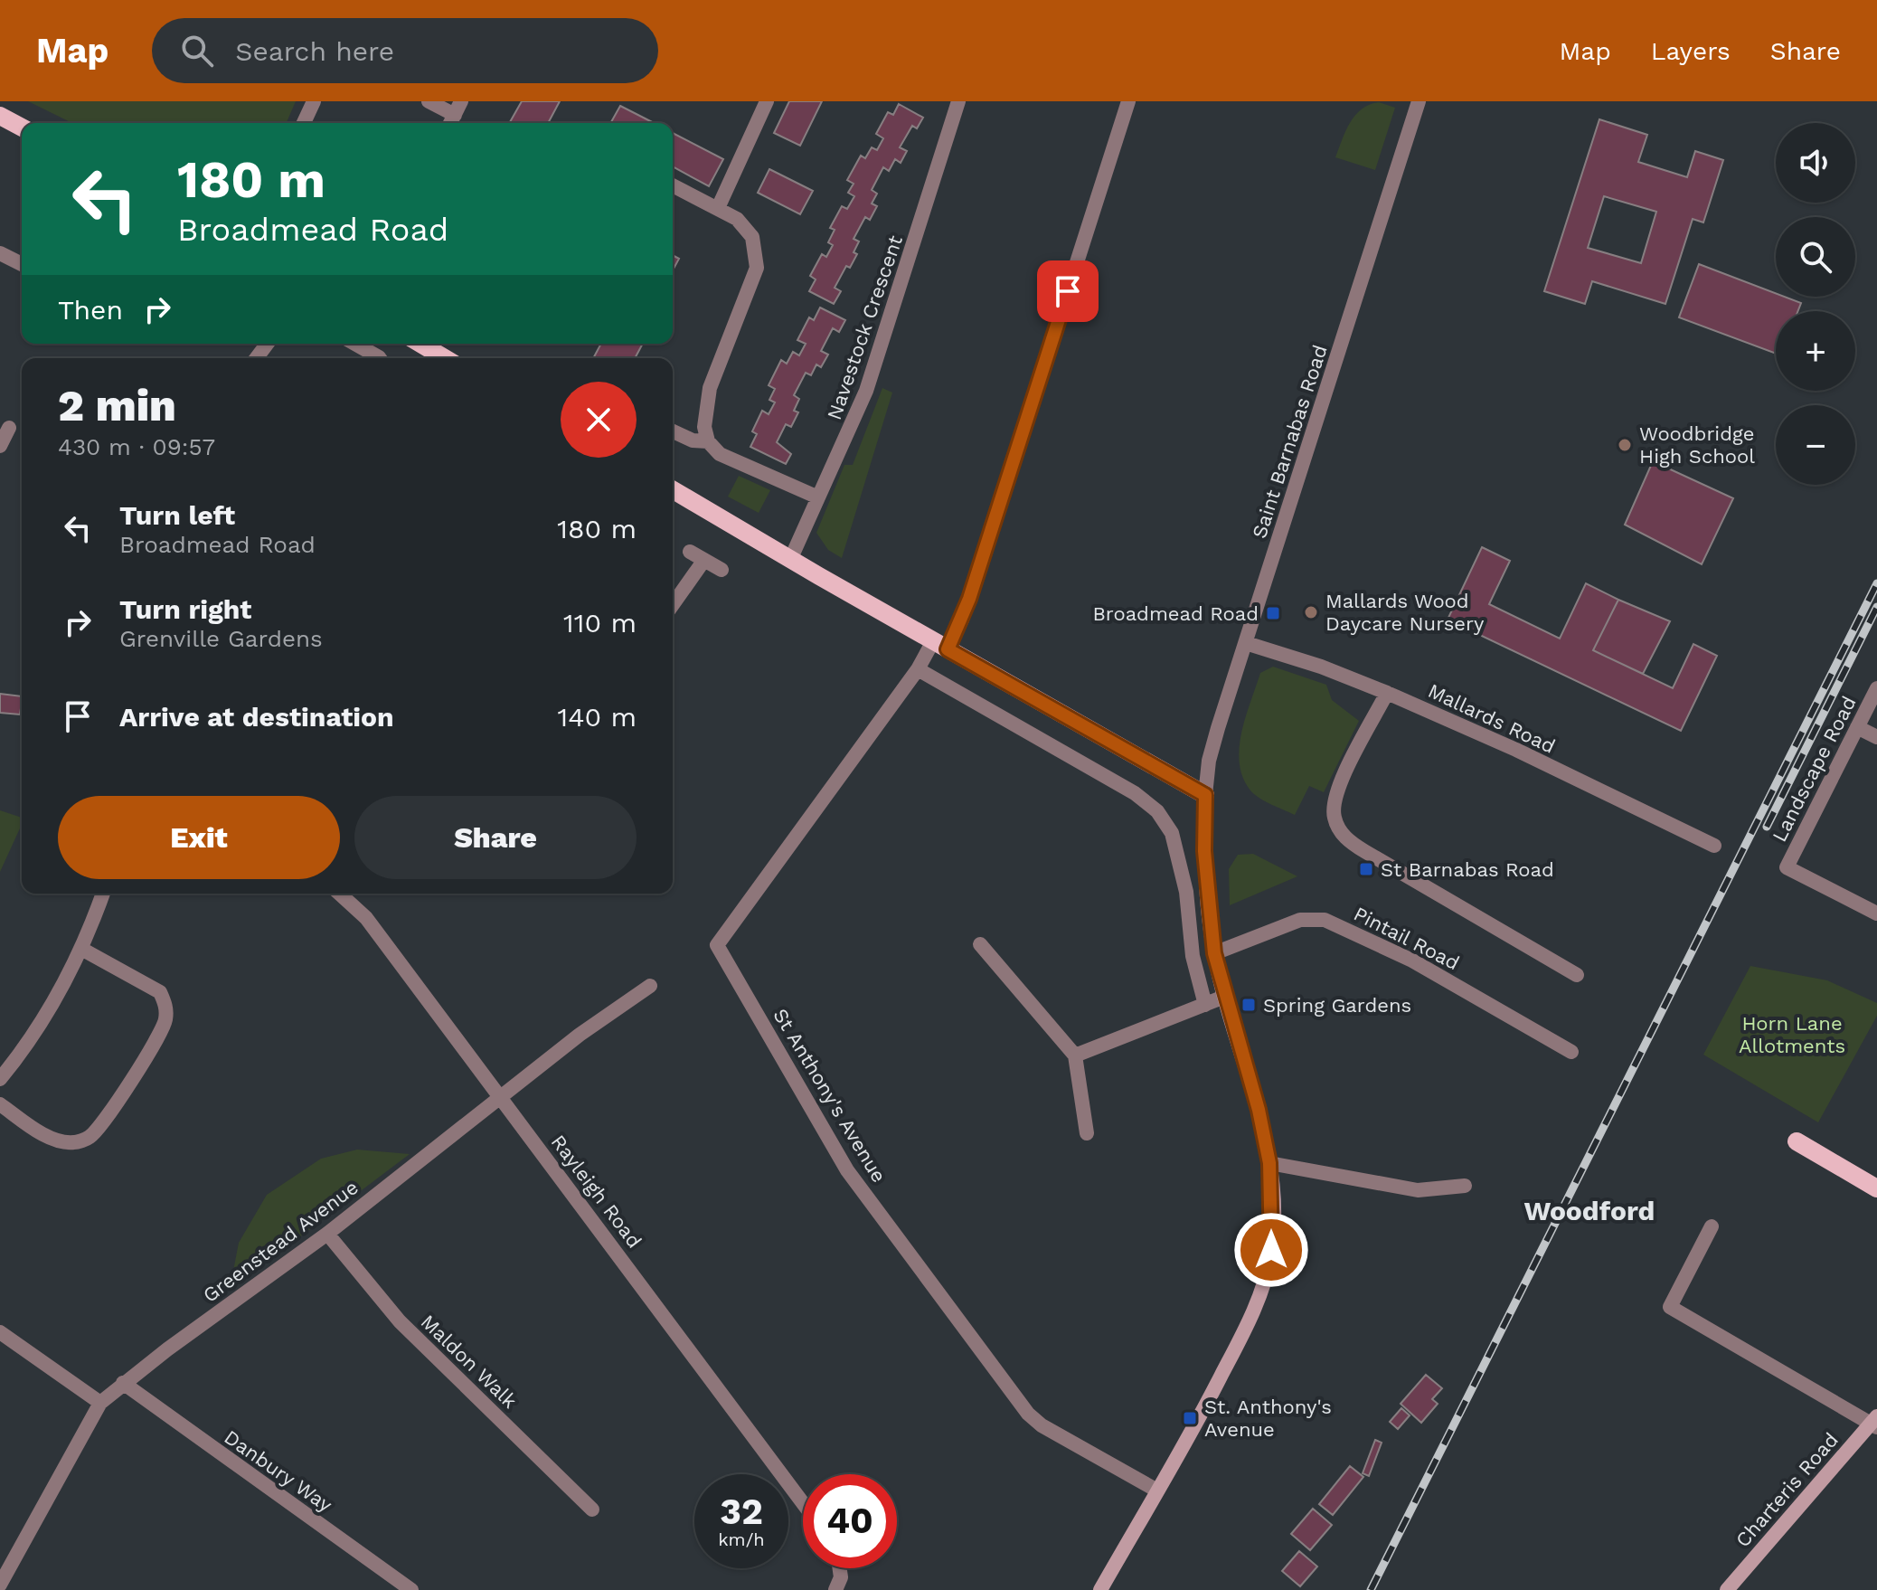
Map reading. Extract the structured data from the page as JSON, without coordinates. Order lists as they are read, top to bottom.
{
  "streets": {
    "street": [
      "Navestock Crescent",
      "Saint Barnabas Road",
      "Mallards Road",
      "Landscape Road",
      "Pintail Road",
      "St Anthony's Avenue",
      "Rayleigh Road",
      "Greenstead Avenue",
      "Maldon Walk",
      "Danbury Way",
      "Charteris Road"
    ]
  },
  "crossings": [
    ["Saint Barnabas Road", "Mallards Road"],
    ["Rayleigh Road", "Greenstead Avenue"],
    ["Greenstead Avenue", "Maldon Walk"],
    ["Greenstead Avenue", "Danbury Way"]
  ],
  "districts": ["Woodford"],
  "parks": ["Horn Lane Allotments"],
  "places": {
    "other": ["Woodbridge High School", "Mallards Wood Daycare Nursery"],
    "transit": [
      "Broadmead Road",
      "St Barnabas Road",
      "Spring Gardens",
      "St. Anthony's Avenue"
    ]
  },
  "page": {
    "header": "Map",
    "search": "Search here",
    "nav": ["Map", "Layers", "Share"],
    "map_buttons": ["+", "−"],
    "turn": ["180 m", "Broadmead Road"],
    "then": "Then",
    "heading": ["2 min", "430 m · 09:57"],
    "list": [
      {
        "name": "Turn left",
        "note": "Broadmead Road",
        "value": "180 m"
      },
      {
        "name": "Turn right",
        "note": "Grenville Gardens",
        "value": "110 m"
      },
      {
        "name": "Arrive at destination",
        "value": "140 m"
      }
    ],
    "buttons": ["Exit", "Share"],
    "speed": "32 km/h",
    "limit": "40"
  }
}
